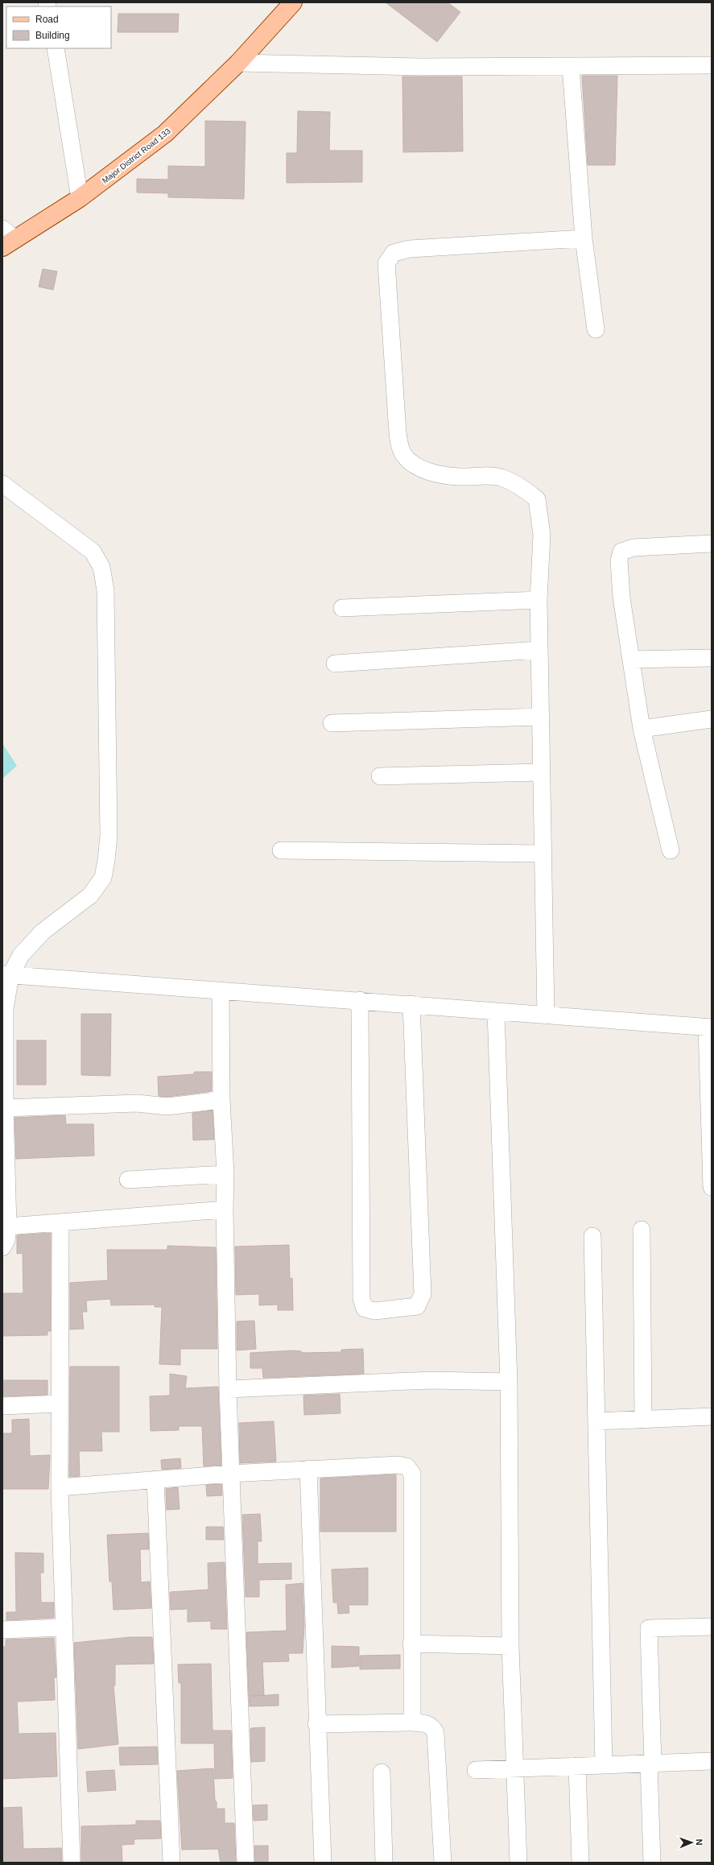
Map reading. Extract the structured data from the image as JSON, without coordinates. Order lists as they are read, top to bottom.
{
  "streets": {
    "main road": ["Major District Road 133"]
  },
  "legend": ["Road", "Building"],
  "north": "right"
}
